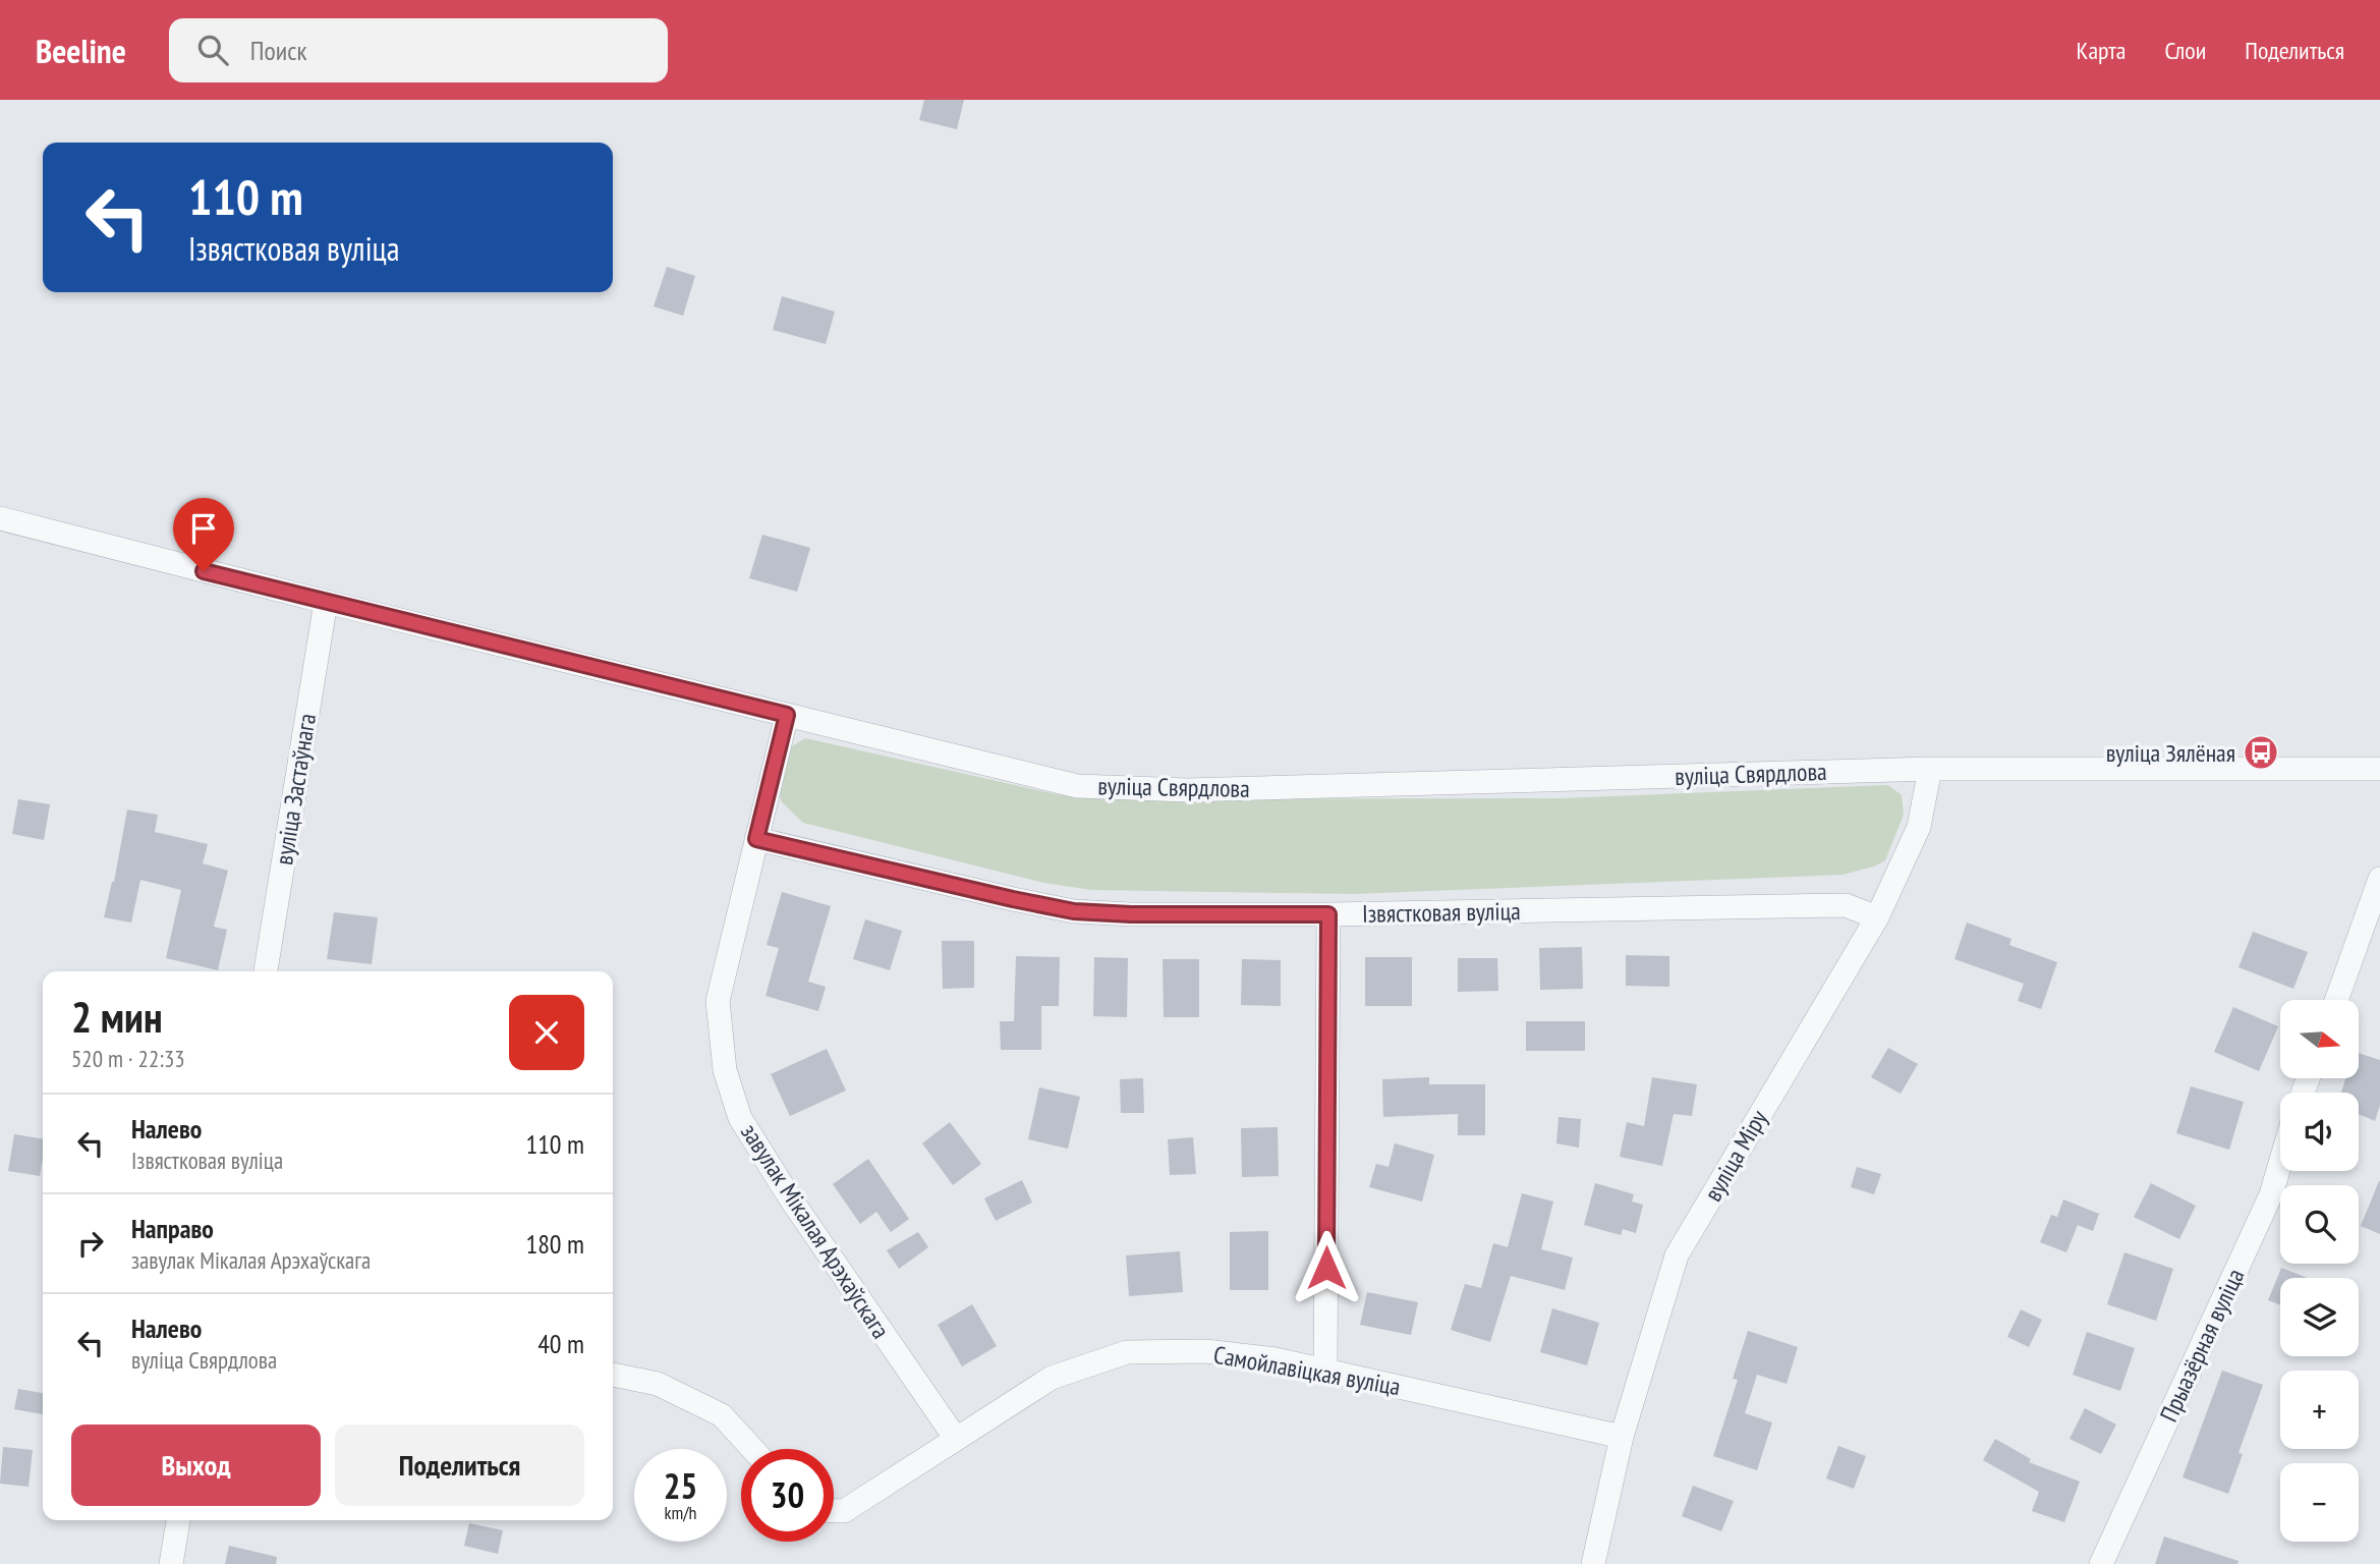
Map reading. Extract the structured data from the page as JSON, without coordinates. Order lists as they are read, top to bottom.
{
  "streets": {
    "street": [
      "вуліца Свярдлова",
      "вуліца Застаўнага",
      "Ізвястковая вуліца",
      "вуліца Міру",
      "завулак Мікалая Арэхаўскага",
      "Прыазёрная вуліца",
      "Самойлавіцкая вуліца"
    ]
  },
  "crossings": [
    ["вуліца Свярдлова", "вуліца Застаўнага"],
    ["вуліца Свярдлова", "вуліца Міру"],
    ["вуліца Свярдлова", "завулак Мікалая Арэхаўскага"],
    ["Ізвястковая вуліца", "вуліца Міру"],
    ["Ізвястковая вуліца", "завулак Мікалая Арэхаўскага"],
    ["вуліца Міру", "Самойлавіцкая вуліца"],
    ["завулак Мікалая Арэхаўскага", "Самойлавіцкая вуліца"]
  ],
  "places": {
    "bus stop": ["вуліца Зялёная"]
  },
  "north": "right",
  "page": {
    "header": "Beeline",
    "search": "Поиск",
    "nav": ["Карта", "Слои", "Поделиться"],
    "turn": ["110 m", "Ізвястковая вуліца"],
    "heading": ["2 мин", "520 m · 22:33"],
    "map_buttons": ["+", "−"],
    "list": [
      {
        "name": "Налево",
        "note": "Ізвястковая вуліца",
        "value": "110 m"
      },
      {
        "name": "Направо",
        "note": "завулак Мікалая Арэхаўскага",
        "value": "180 m"
      },
      {
        "name": "Налево",
        "note": "вуліца Свярдлова",
        "value": "40 m"
      }
    ],
    "buttons": ["Выход", "Поделиться"],
    "speed": "25 km/h",
    "limit": "30"
  }
}
